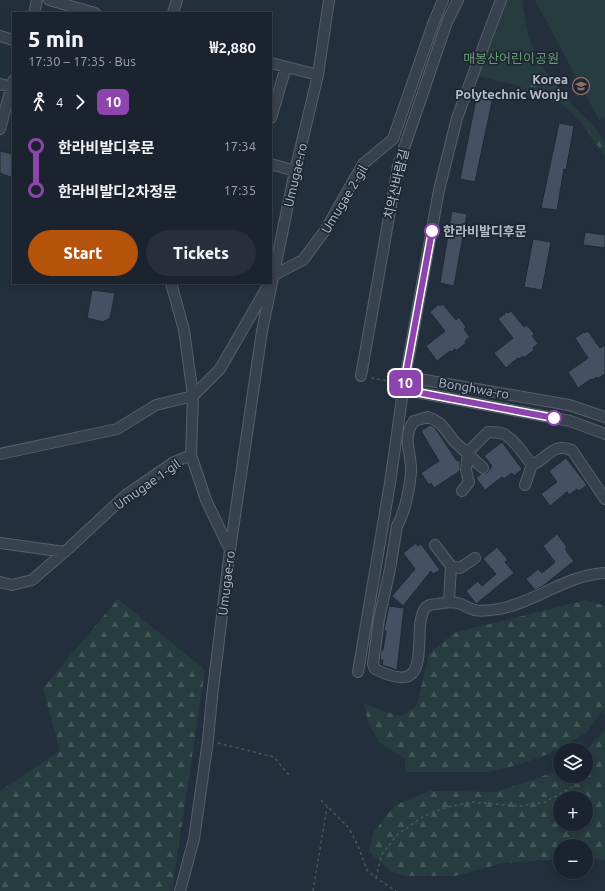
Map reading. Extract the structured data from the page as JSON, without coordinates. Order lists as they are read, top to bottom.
{
  "streets": {
    "street": [
      "Umugae-ro",
      "치악산바람길",
      "Umugae 2-gil",
      "Bonghwa-ro",
      "Umugae 1-gil"
    ]
  },
  "crossings": [
    ["Umugae-ro", "Umugae 1-gil"]
  ],
  "parks": ["매봉산어린이공원"],
  "places": {
    "school or university": ["Korea Polytechnic Wonju"],
    "other": ["한라비발디후문"]
  },
  "lines": ["bus line 10"],
  "page": {
    "on_map": "10",
    "heading": ["5 min", "17:30 – 17:35 · Bus", "₩2,880"],
    "legs": ["4", "10"],
    "list": [
      {
        "name": "한라비발디후문",
        "value": "17:34"
      },
      {
        "name": "한라비발디2차정문",
        "value": "17:35"
      }
    ],
    "buttons": ["Start", "Tickets"],
    "map_buttons": ["+", "−"]
  }
}
